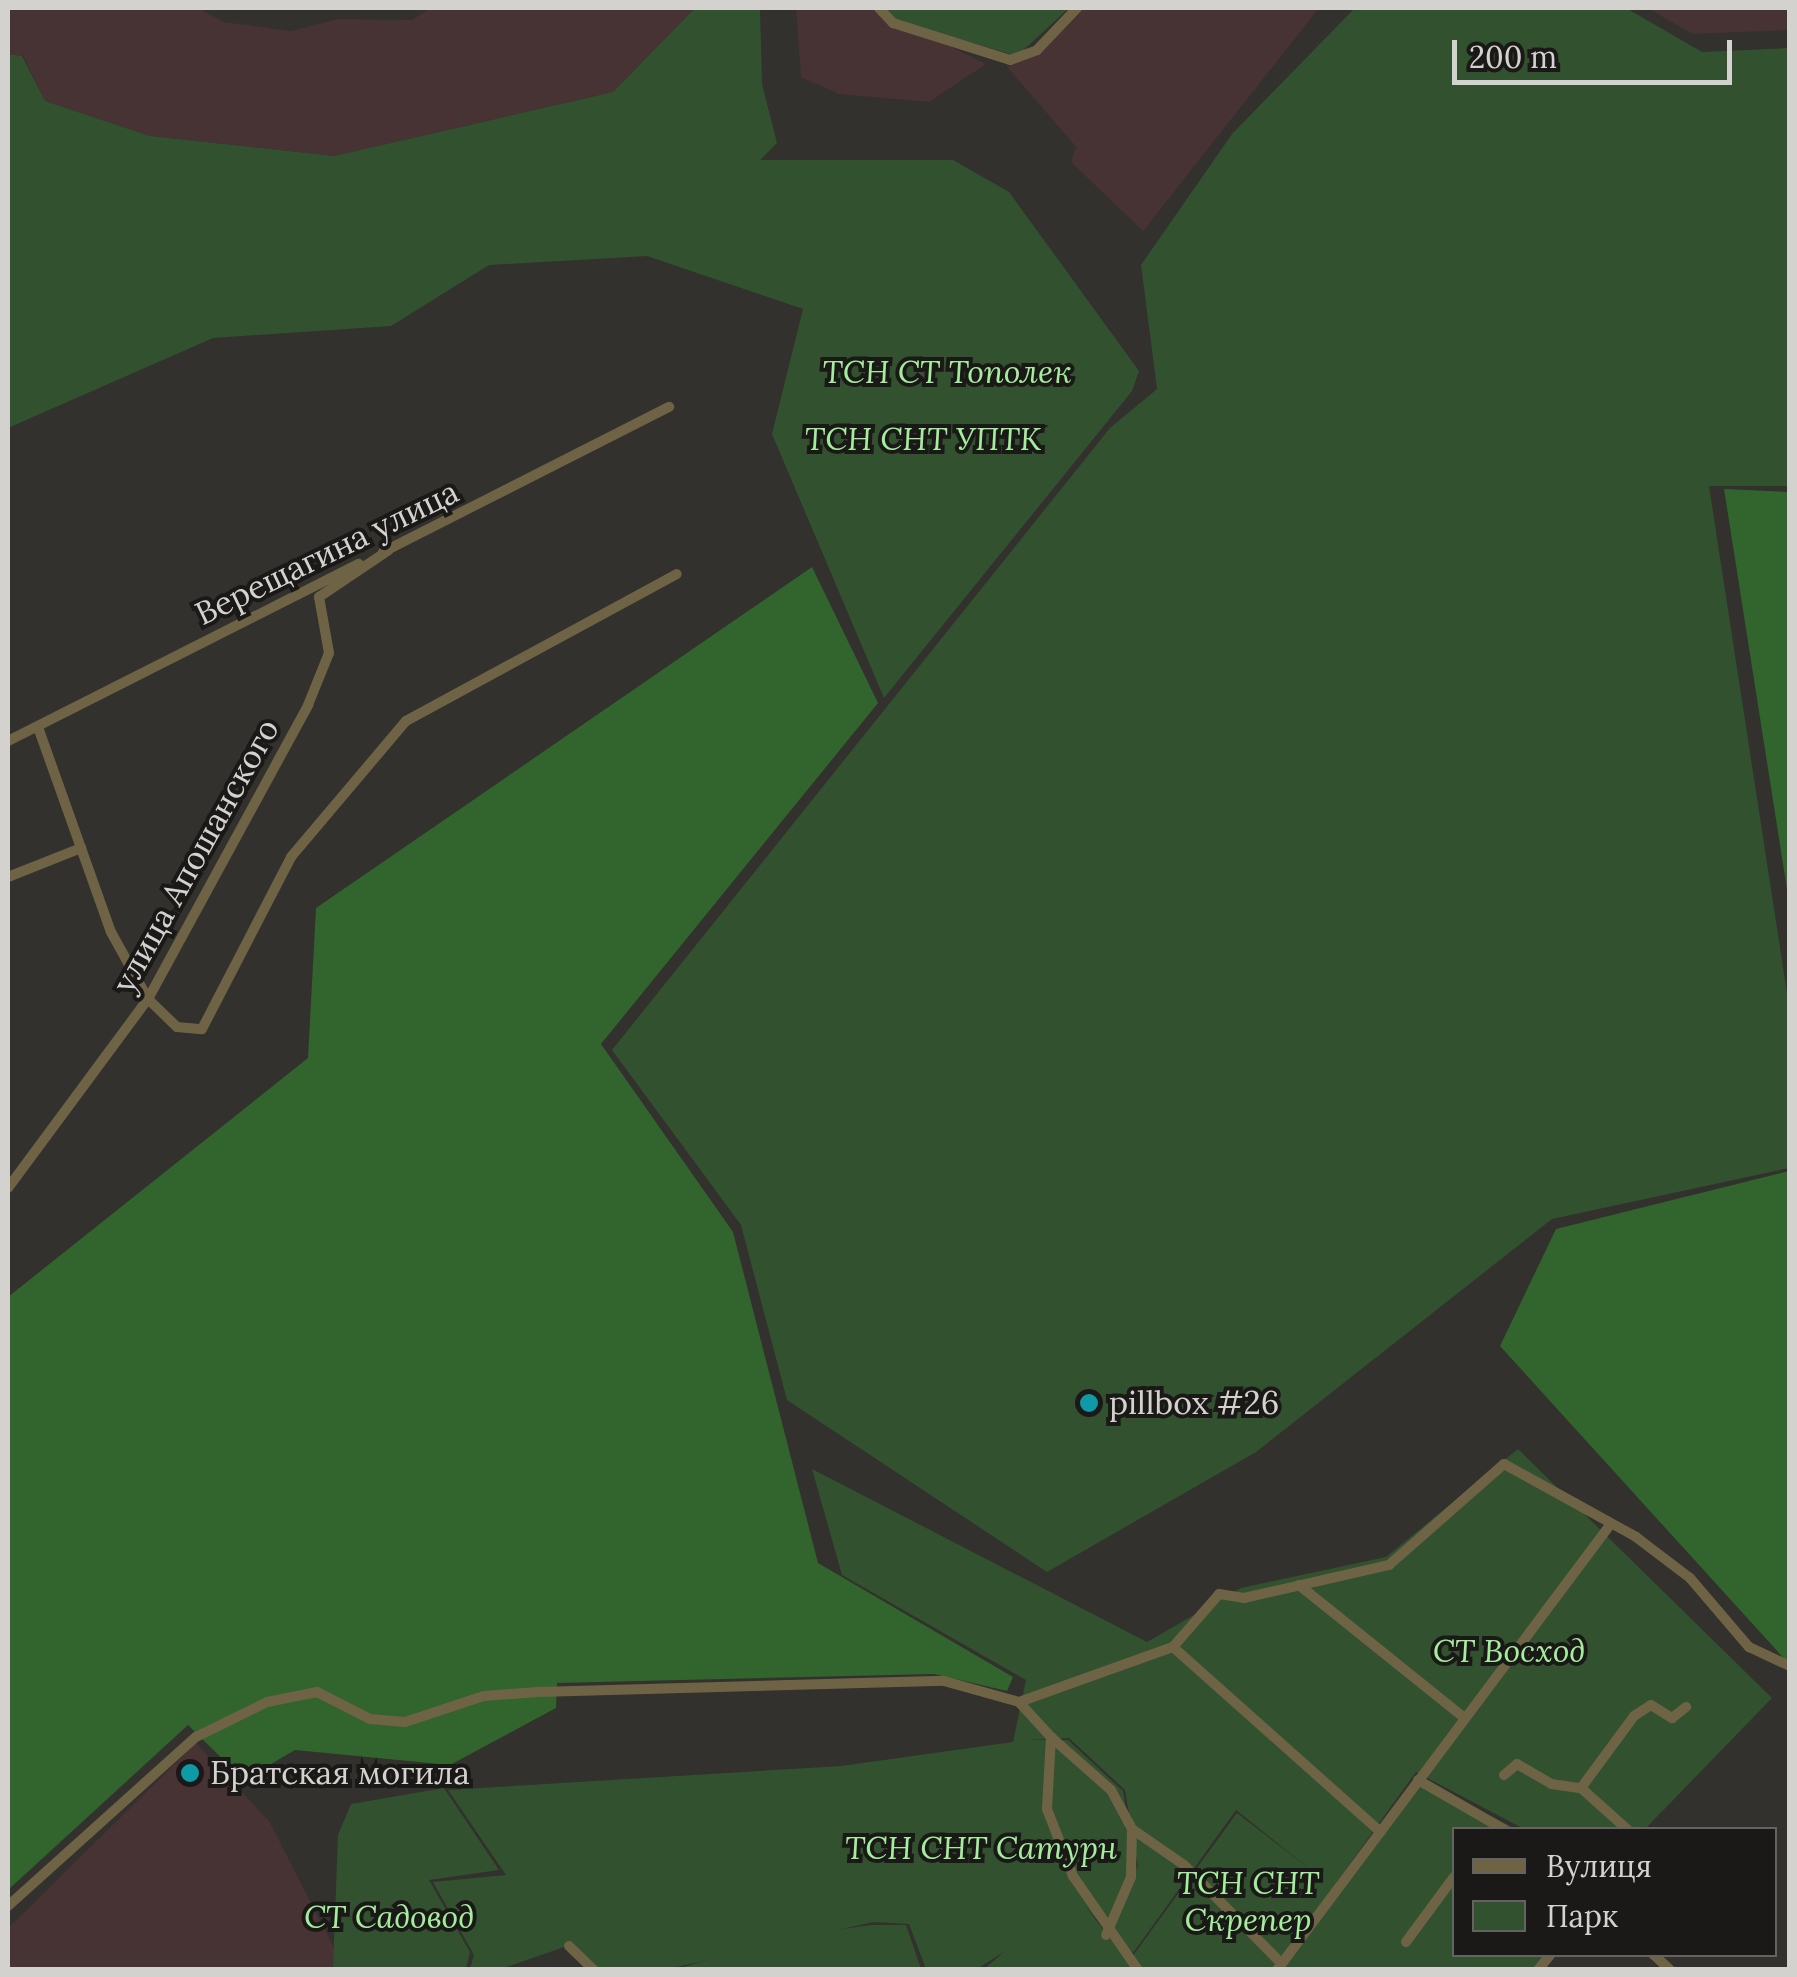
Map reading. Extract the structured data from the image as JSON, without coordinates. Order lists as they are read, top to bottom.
{
  "streets": {
    "street": ["Верещагина улица", "улица Апошанского"]
  },
  "crossings": [
    ["Верещагина улица", "улица Апошанского"]
  ],
  "parks": [
    "ТСН СТ Тополек",
    "ТСН СНТ УПТК",
    "СТ Восход",
    "ТСН СНТ Сатурн",
    "ТСН СНТ Скрепер",
    "СТ Садовод"
  ],
  "places": ["pillbox #26", "Братская могила"],
  "legend": ["Вулиця", "Парк"],
  "scale_bar": "200 m"
}
